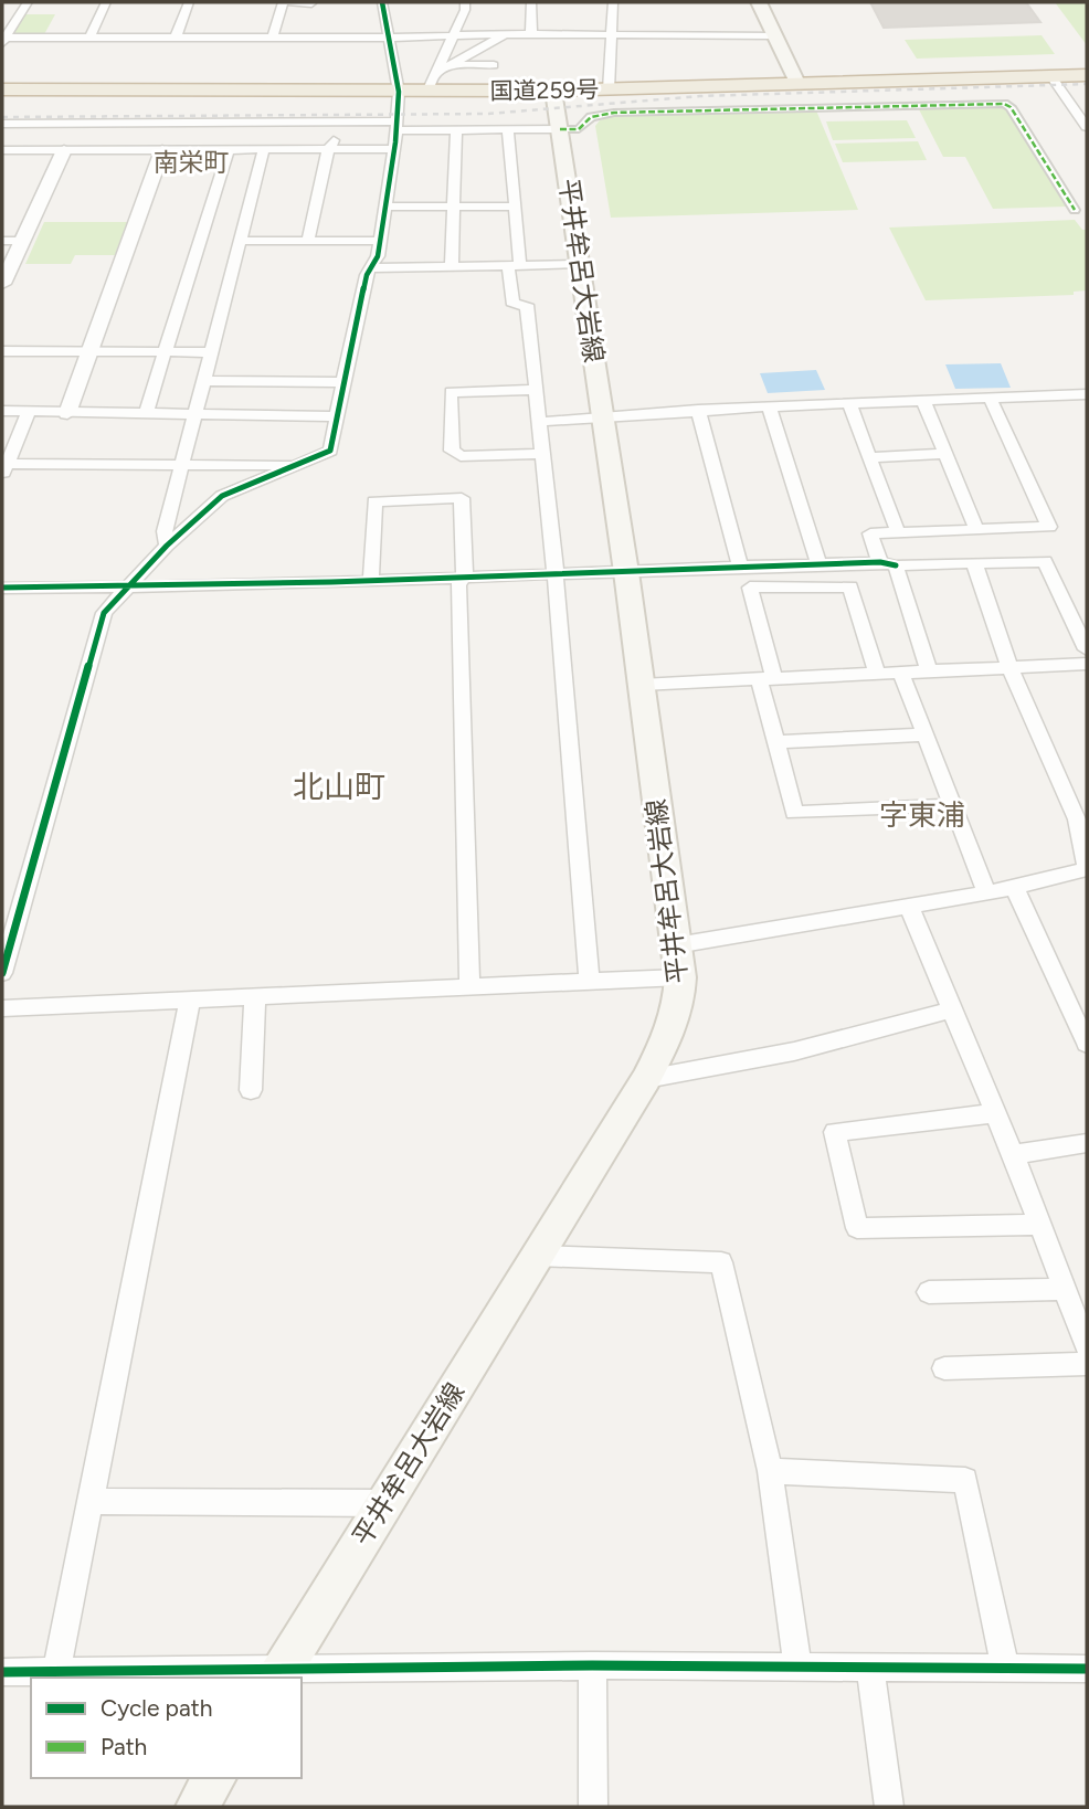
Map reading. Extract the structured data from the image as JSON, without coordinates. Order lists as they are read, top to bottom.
{
  "streets": {
    "highway": ["国道259号"],
    "main road": ["平井牟呂大岩線"]
  },
  "crossings": [
    ["国道259号", "平井牟呂大岩線"]
  ],
  "districts": ["南栄町", "北山町", "字東浦"],
  "legend": ["Cycle path", "Path"]
}
